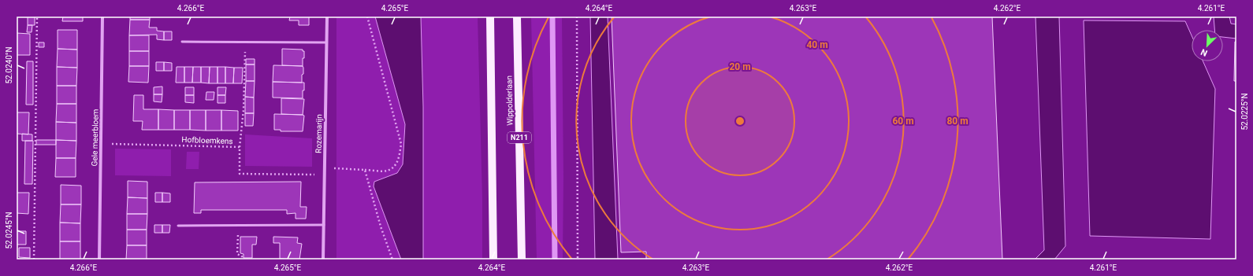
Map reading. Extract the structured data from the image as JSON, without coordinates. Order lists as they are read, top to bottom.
{
  "streets": {
    "main road": ["Wippolderlaan", "N211"],
    "street": ["Rozemarijn", "Gele meerbloem"],
    "path": ["Hofbloemkens"]
  },
  "crossings": [
    ["Rozemarijn", "Hofbloemkens"],
    ["Gele meerbloem", "Hofbloemkens"]
  ],
  "north": "bottom left",
  "coordinates": [
    "4.266°E",
    "4.265°E",
    "4.264°E",
    "4.263°E",
    "4.262°E",
    "4.261°E",
    "52.0240°N",
    "52.0225°N",
    "52.0245°N"
  ],
  "rings": [
    "40 m",
    "20 m",
    "60 m",
    "80 m"
  ]
}
